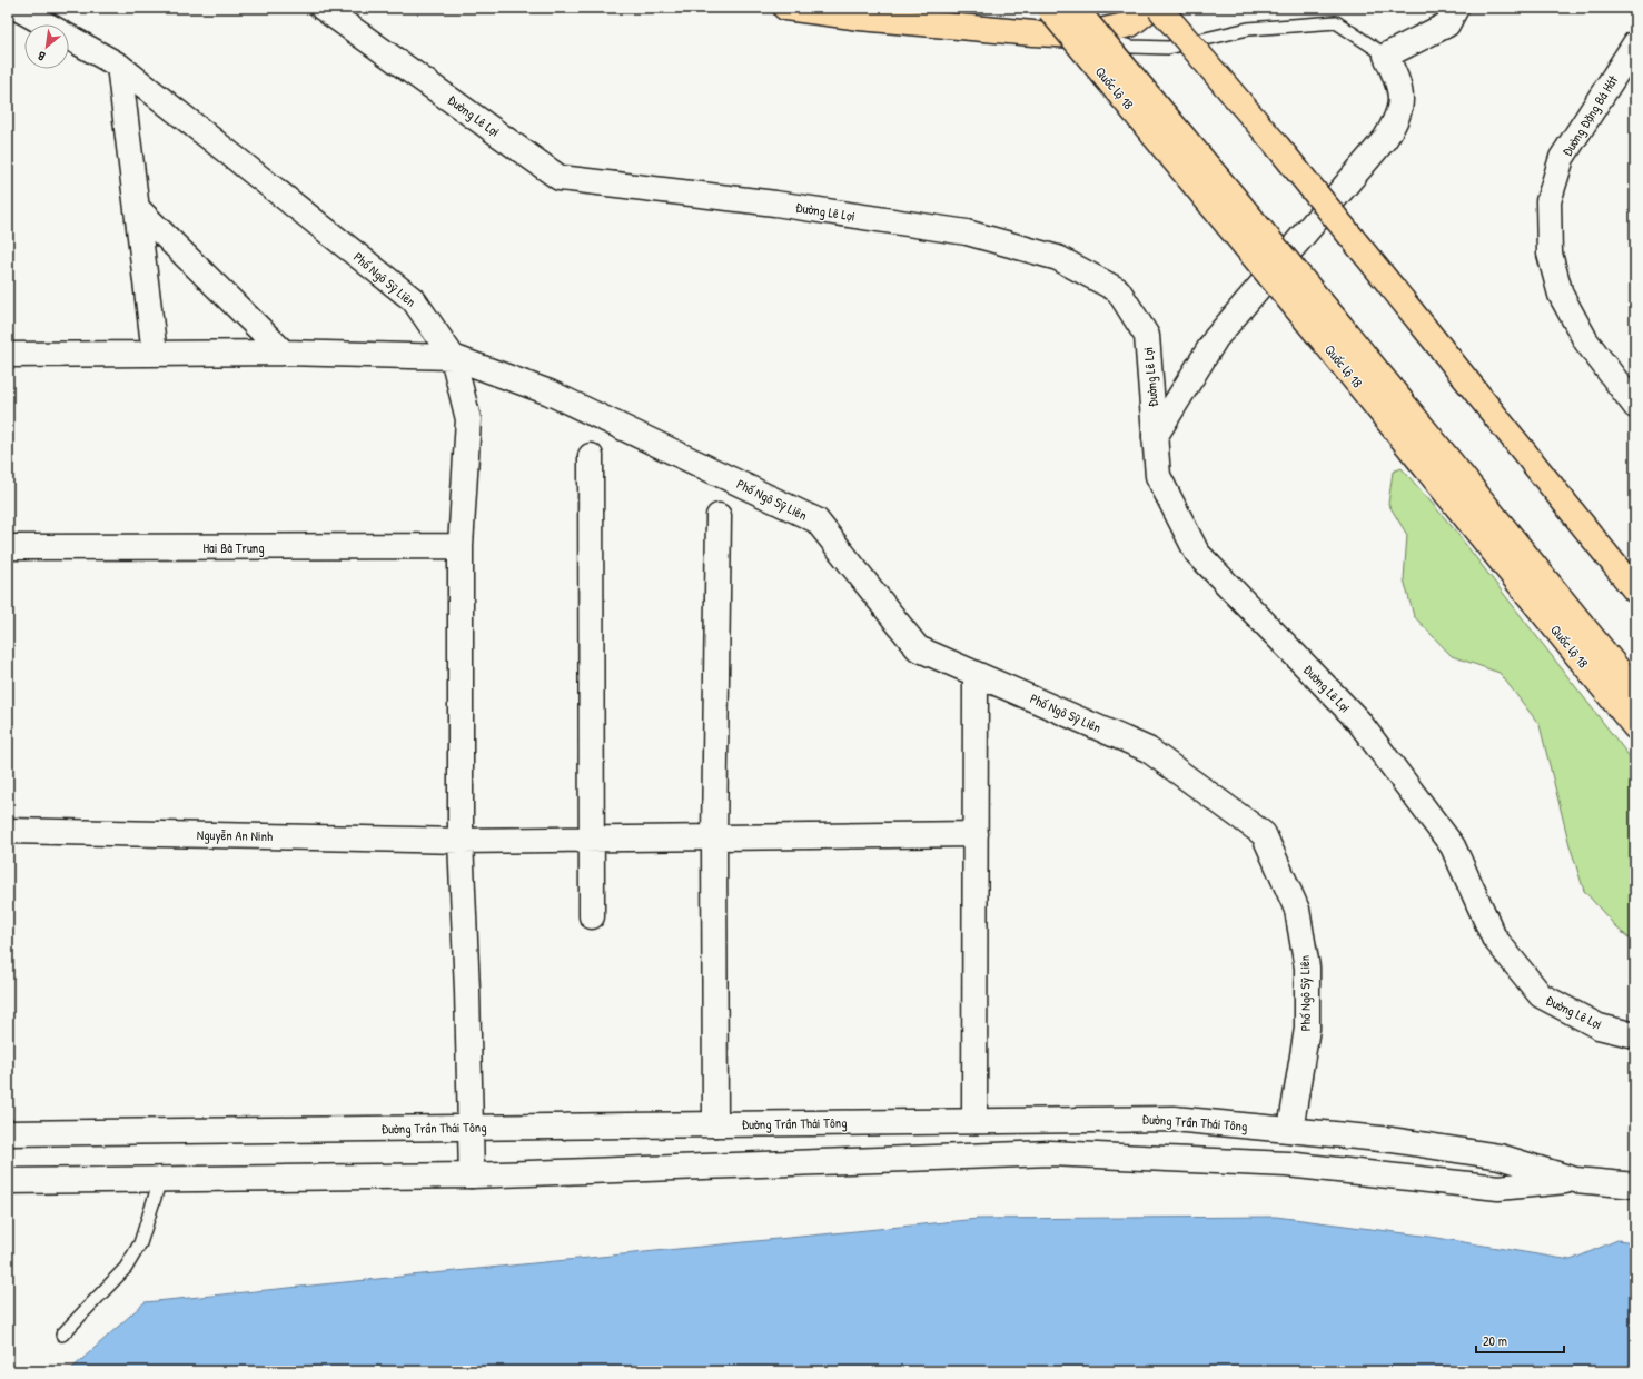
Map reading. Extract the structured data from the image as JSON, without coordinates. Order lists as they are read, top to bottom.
{
  "streets": {
    "main road": ["Quốc lộ 18"],
    "street": [
      "Đường Lê Lợi",
      "Đường Đặng Bá Hát",
      "Phố Ngô Sỹ Liên",
      "Hai Bà Trưng",
      "Nguyễn An Ninh",
      "Đường Trần Thái Tông"
    ]
  },
  "crossings": [
    ["Phố Ngô Sỹ Liên", "Đường Trần Thái Tông"]
  ],
  "scale_bar": "20 m",
  "north": "bottom left"
}
